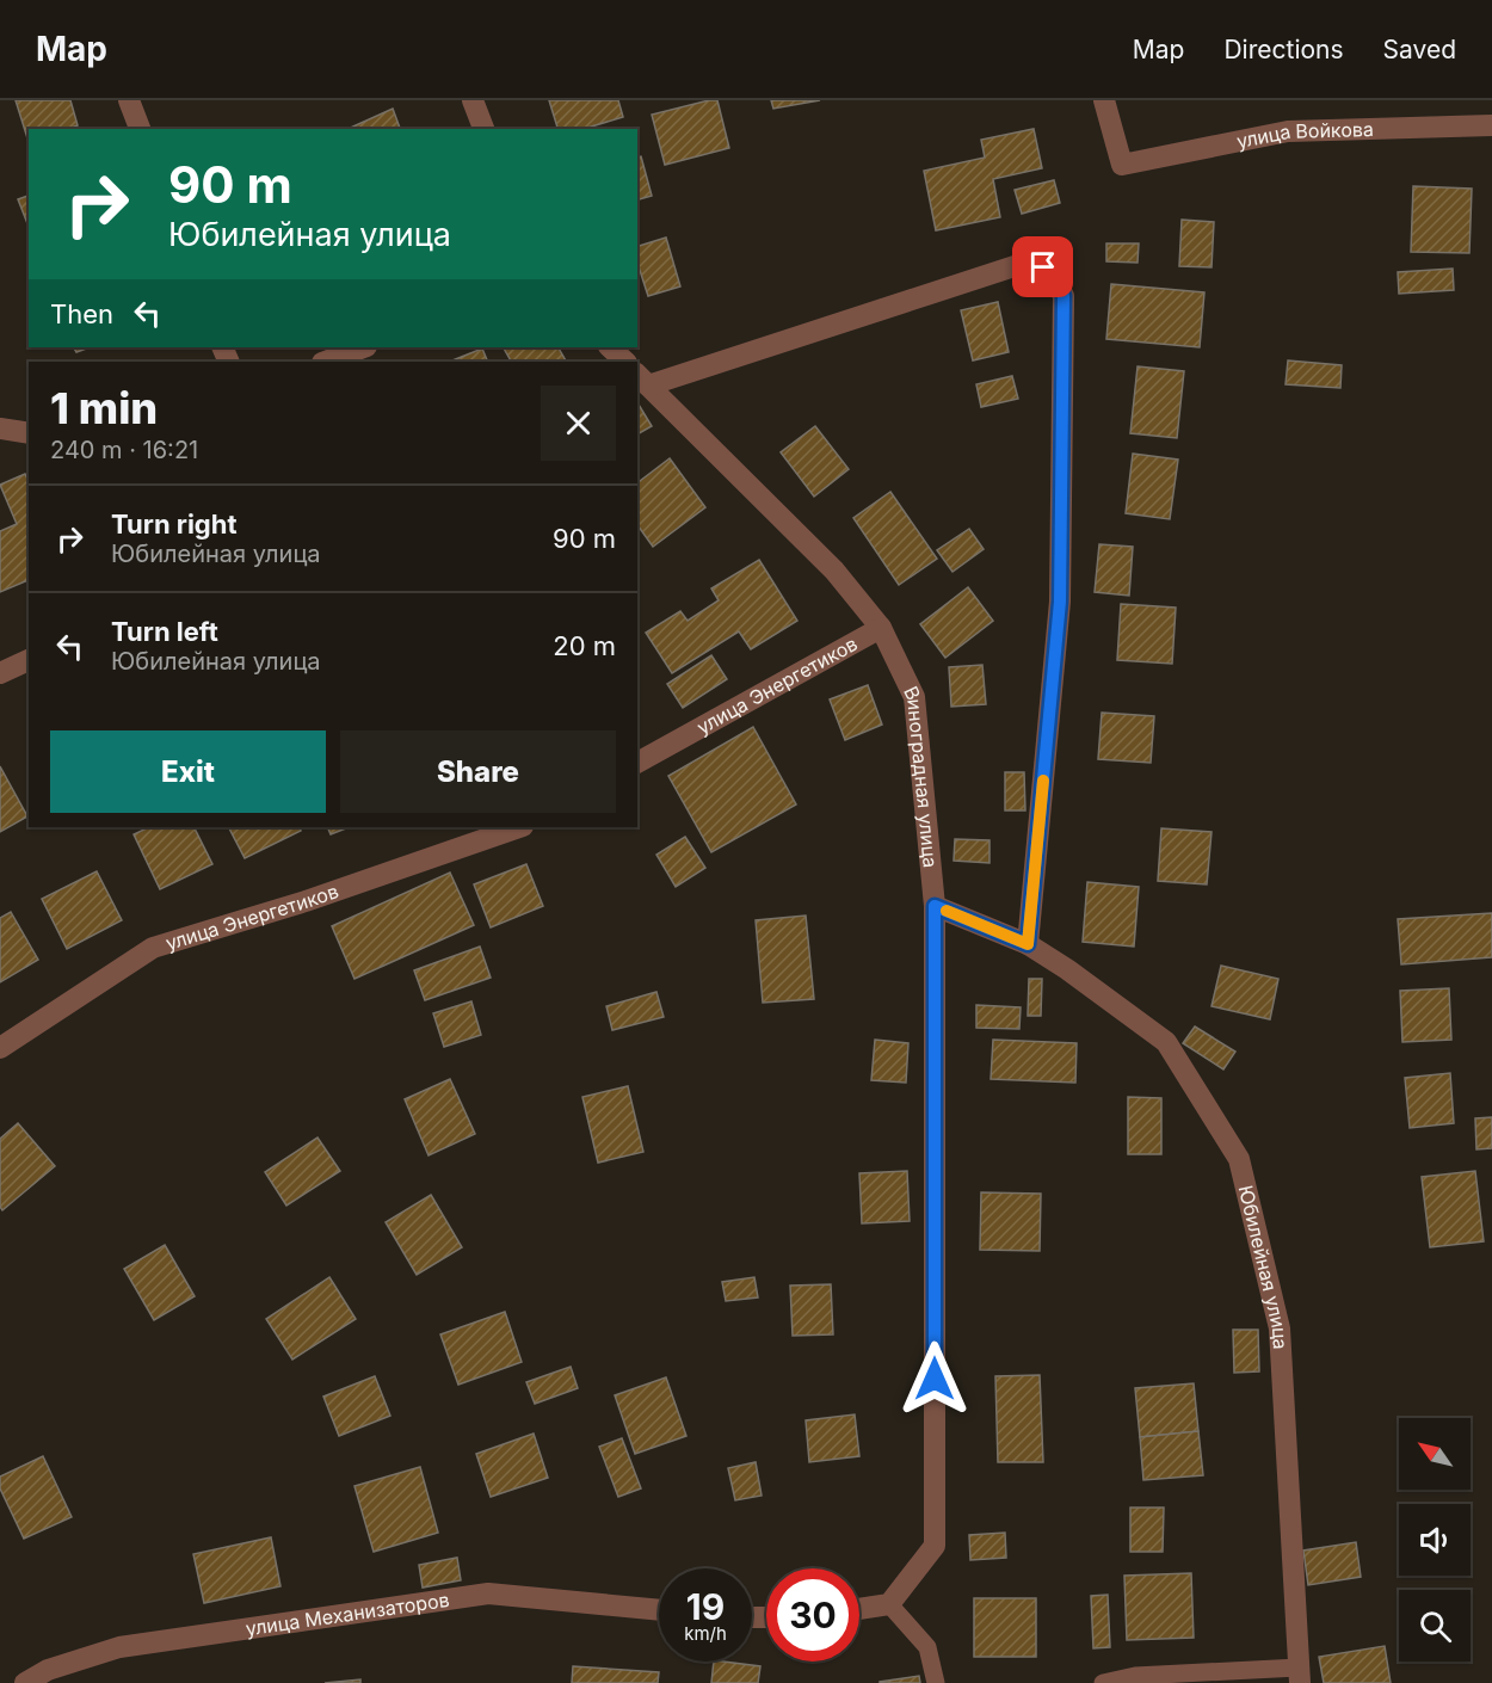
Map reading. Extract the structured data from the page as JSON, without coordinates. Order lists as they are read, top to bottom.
{
  "streets": {
    "street": [
      "улица Войкова",
      "улица Энергетиков",
      "Виноградная улица",
      "Юбилейная улица",
      "улица Механизаторов"
    ]
  },
  "crossings": [
    ["улица Энергетиков", "Виноградная улица"],
    ["Виноградная улица", "Юбилейная улица"]
  ],
  "north": "top left",
  "page": {
    "header": "Map",
    "nav": ["Map", "Directions", "Saved"],
    "turn": ["90 m", "Юбилейная улица"],
    "then": "Then",
    "heading": ["1 min", "240 m · 16:21"],
    "list": [
      {
        "name": "Turn right",
        "note": "Юбилейная улица",
        "value": "90 m"
      },
      {
        "name": "Turn left",
        "note": "Юбилейная улица",
        "value": "20 m"
      }
    ],
    "buttons": ["Exit", "Share"],
    "speed": "19 km/h",
    "limit": "30"
  }
}
